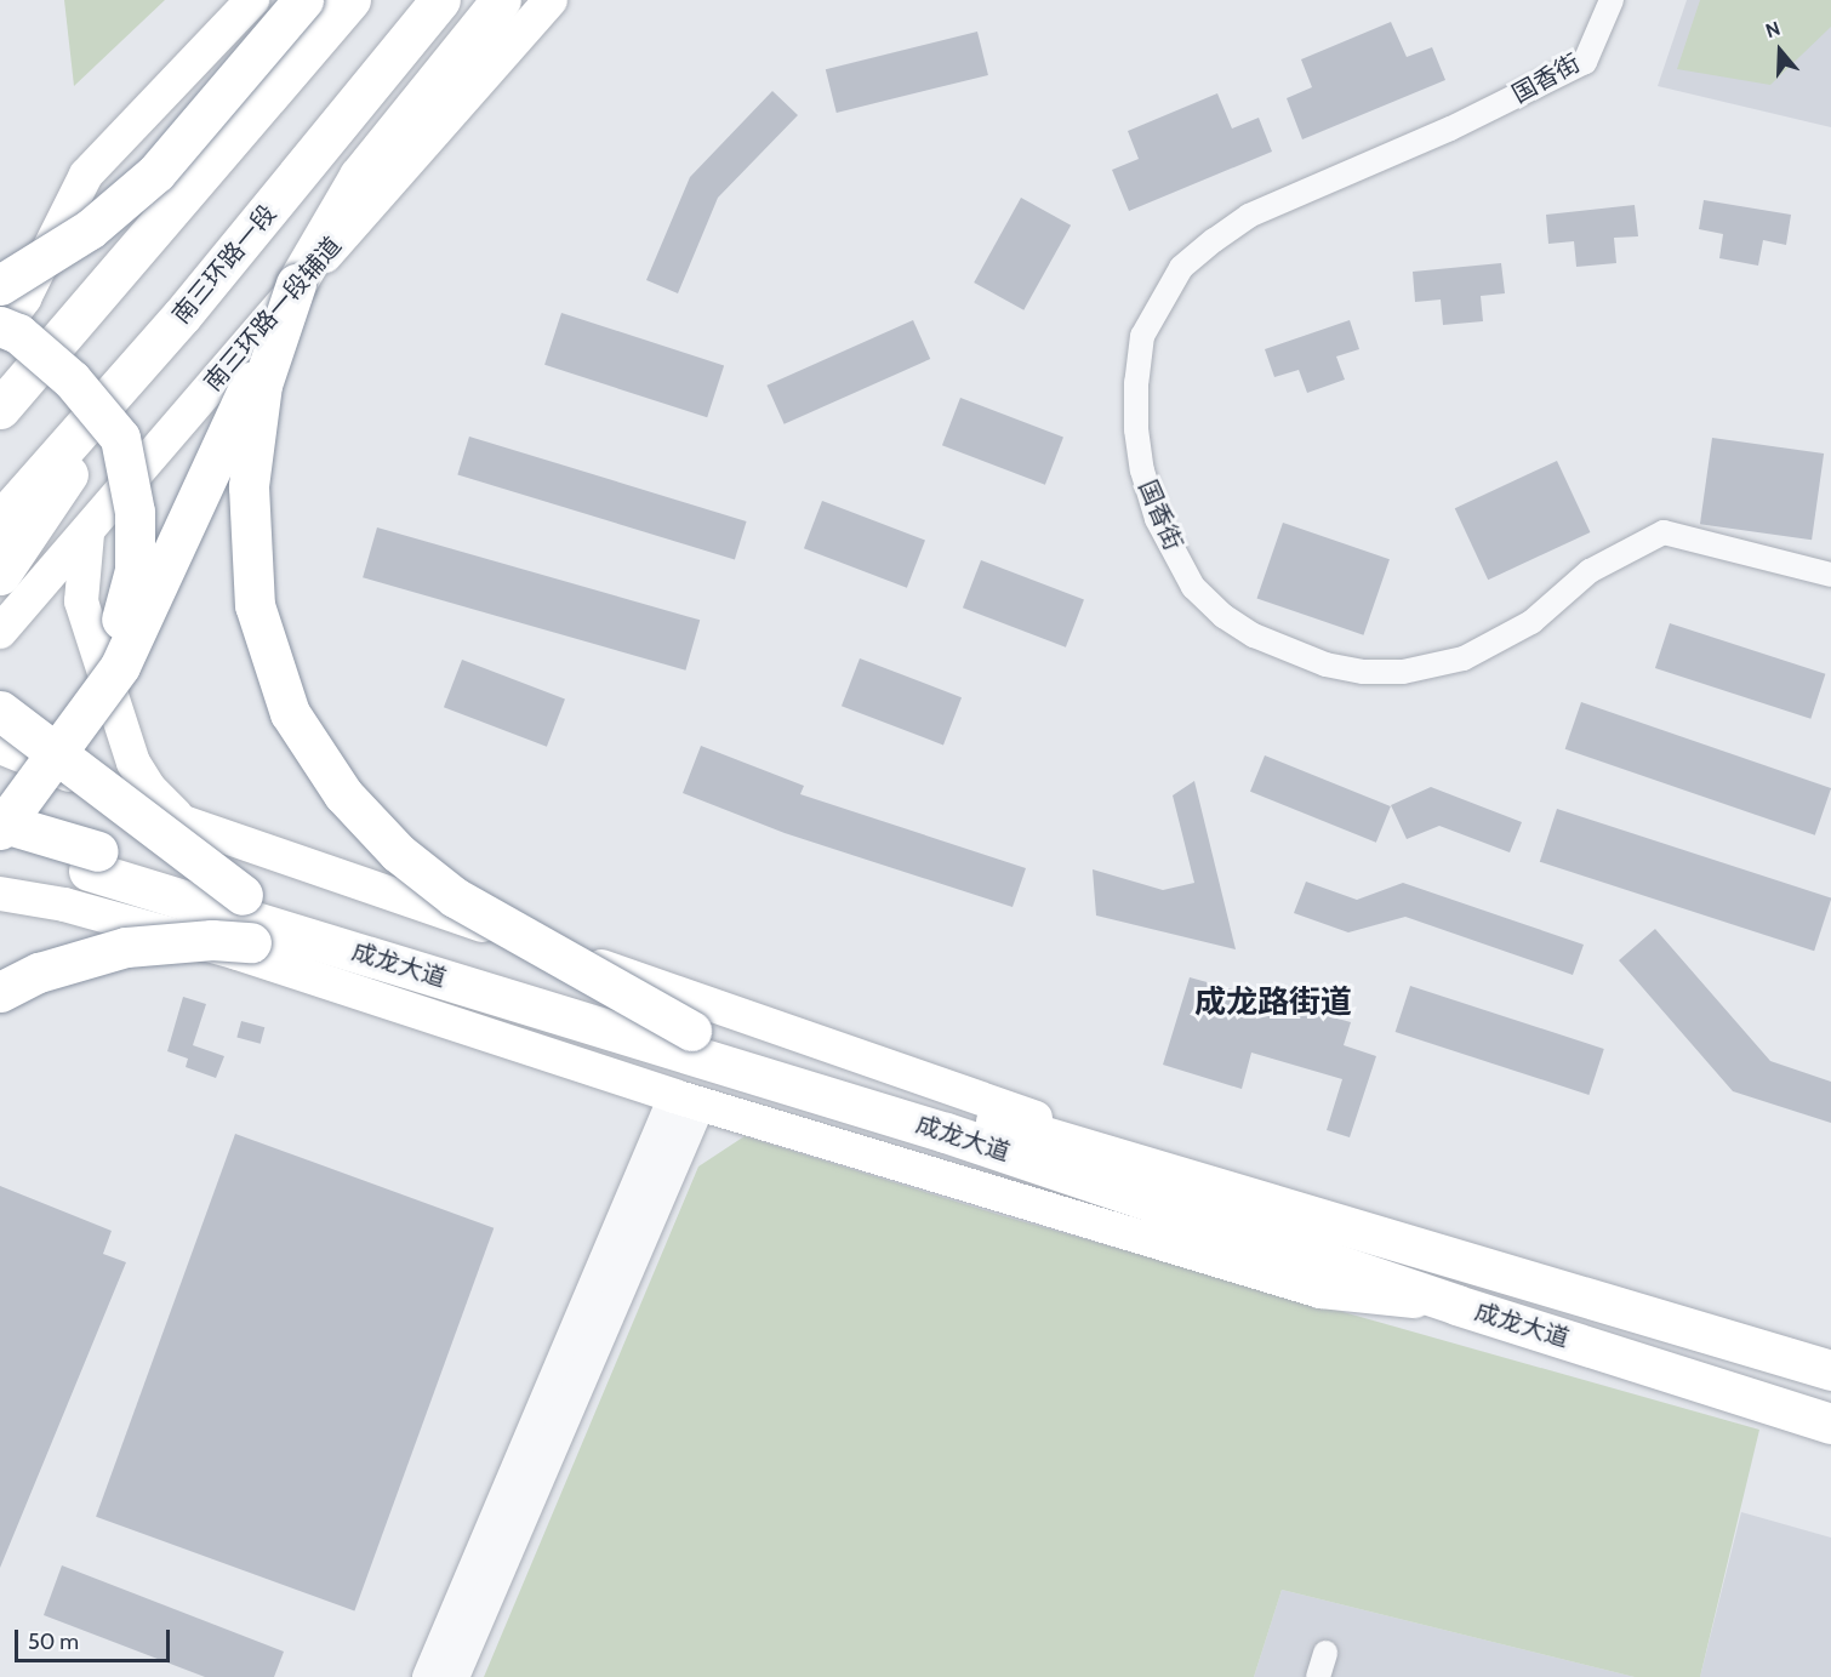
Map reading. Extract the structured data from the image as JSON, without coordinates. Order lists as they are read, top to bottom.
{
  "streets": {
    "highway": ["南三环路一段", "成龙大道"],
    "main road": ["南三环路一段辅道"],
    "street": ["国香街"]
  },
  "districts": ["成龙路街道"],
  "scale_bar": "50 m",
  "north": "top"
}
